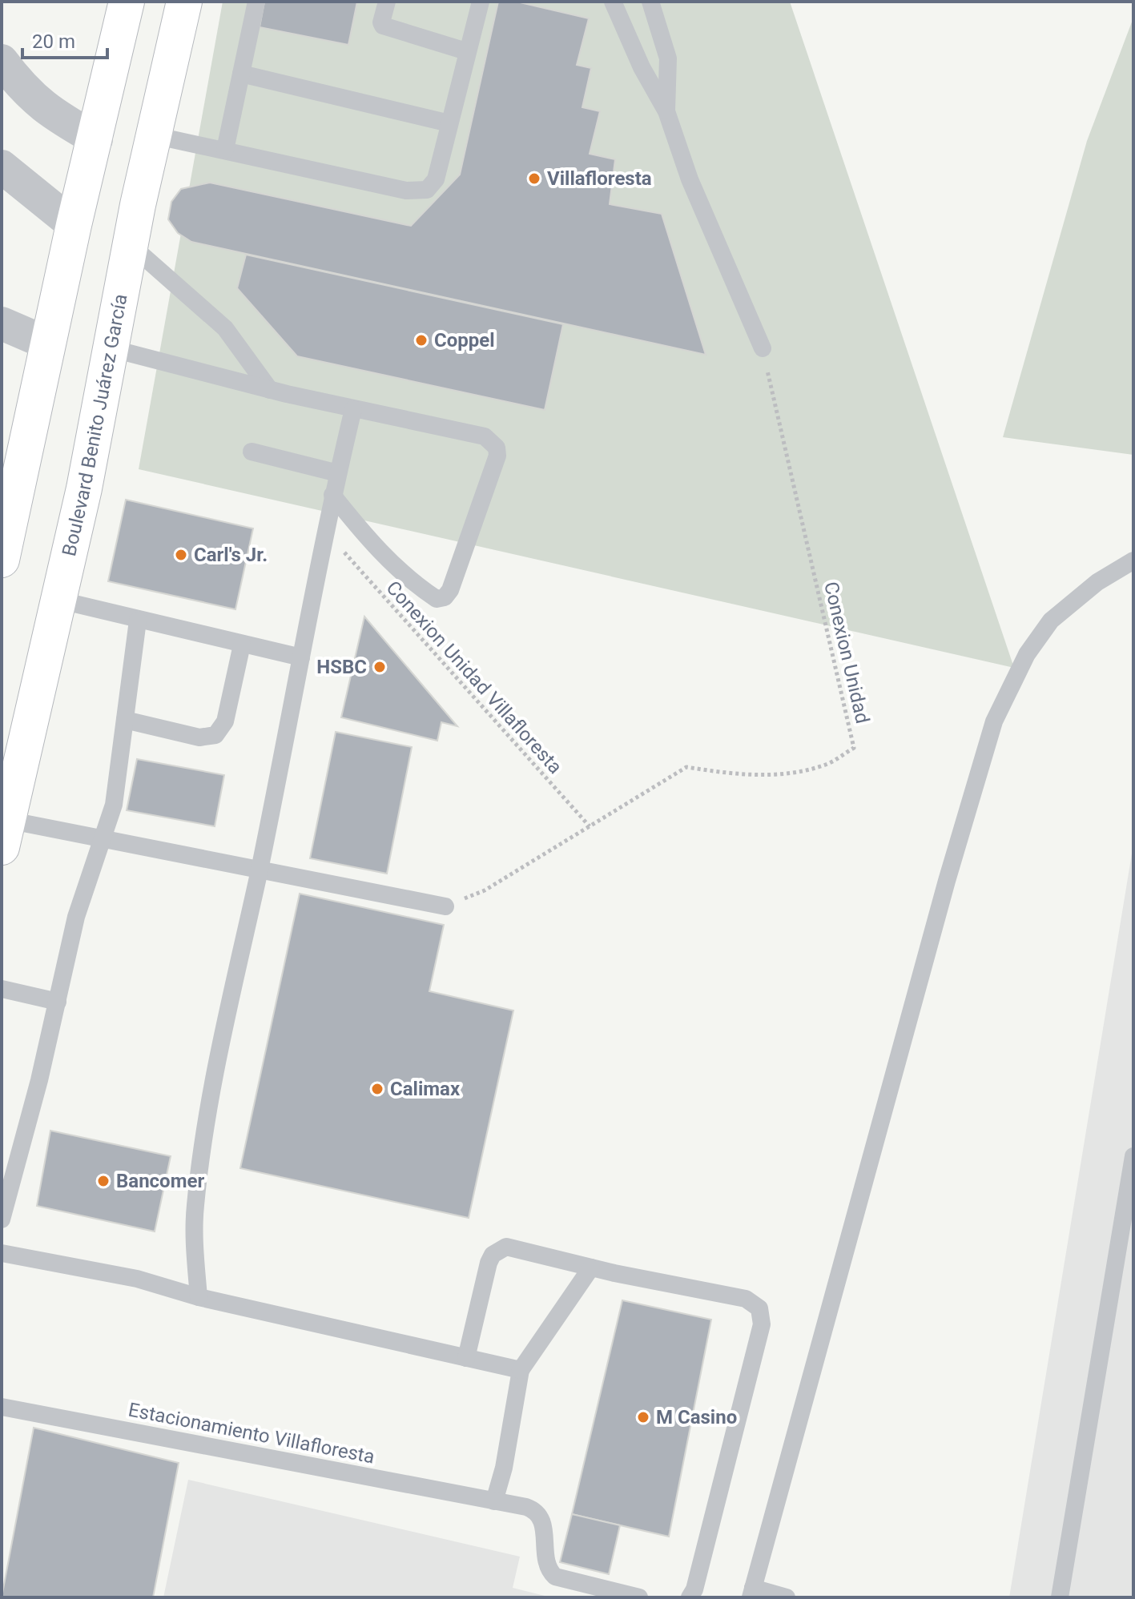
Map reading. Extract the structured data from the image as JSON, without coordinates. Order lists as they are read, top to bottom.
{
  "streets": {
    "main road": ["Boulevard Benito Juárez García"],
    "lane": ["Estacionamiento Villafloresta"],
    "path": ["Conexion Unidad", "Conexion Unidad Villafloresta"]
  },
  "crossings": [
    ["Conexion Unidad", "Conexion Unidad Villafloresta"]
  ],
  "places": [
    "Villafloresta",
    "Coppel",
    "Carl's Jr.",
    "HSBC",
    "Calimax",
    "Bancomer",
    "M Casino"
  ],
  "scale_bar": "20 m"
}
